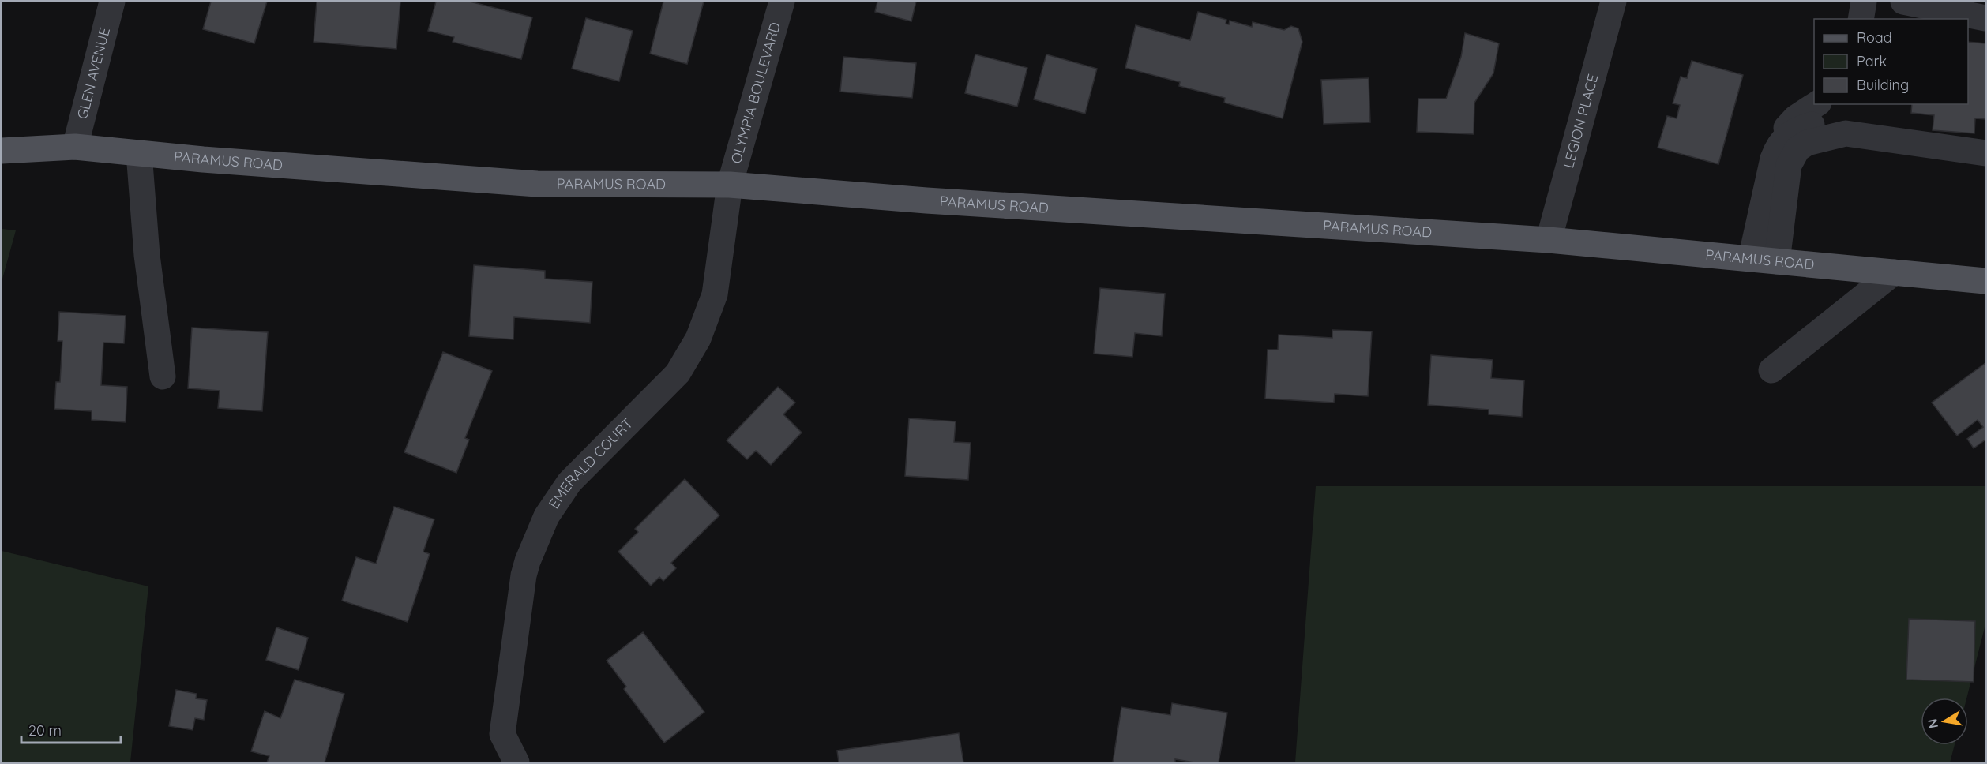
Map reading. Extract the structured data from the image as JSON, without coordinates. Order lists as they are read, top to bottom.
{
  "streets": {
    "main road": ["PARAMUS ROAD"],
    "street": [
      "GLEN AVENUE",
      "OLYMPIA BOULEVARD",
      "LEGION PLACE",
      "EMERALD COURT"
    ]
  },
  "crossings": [
    ["GLEN AVENUE", "PARAMUS ROAD"],
    ["OLYMPIA BOULEVARD", "PARAMUS ROAD"],
    ["OLYMPIA BOULEVARD", "EMERALD COURT"],
    ["LEGION PLACE", "PARAMUS ROAD"],
    ["PARAMUS ROAD", "EMERALD COURT"]
  ],
  "legend": ["Road", "Park", "Building"],
  "scale_bar": "20 m",
  "north": "left"
}
